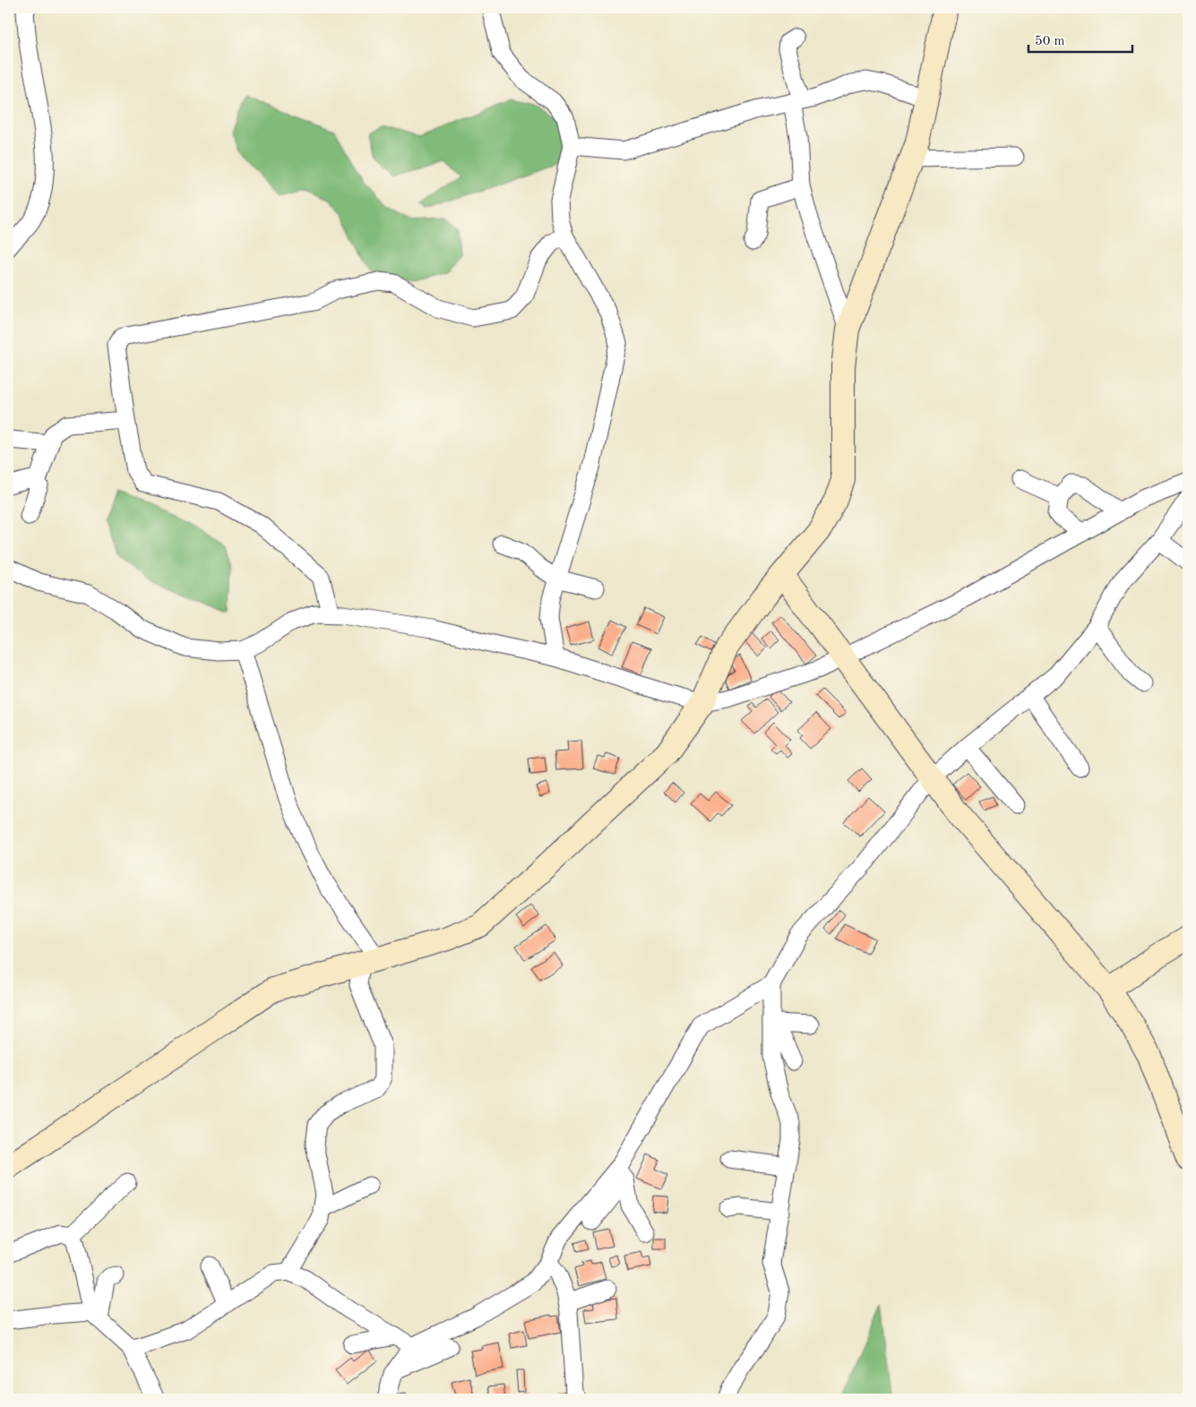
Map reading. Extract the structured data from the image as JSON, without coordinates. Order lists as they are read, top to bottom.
{
  "scale_bar": "50 m"
}
